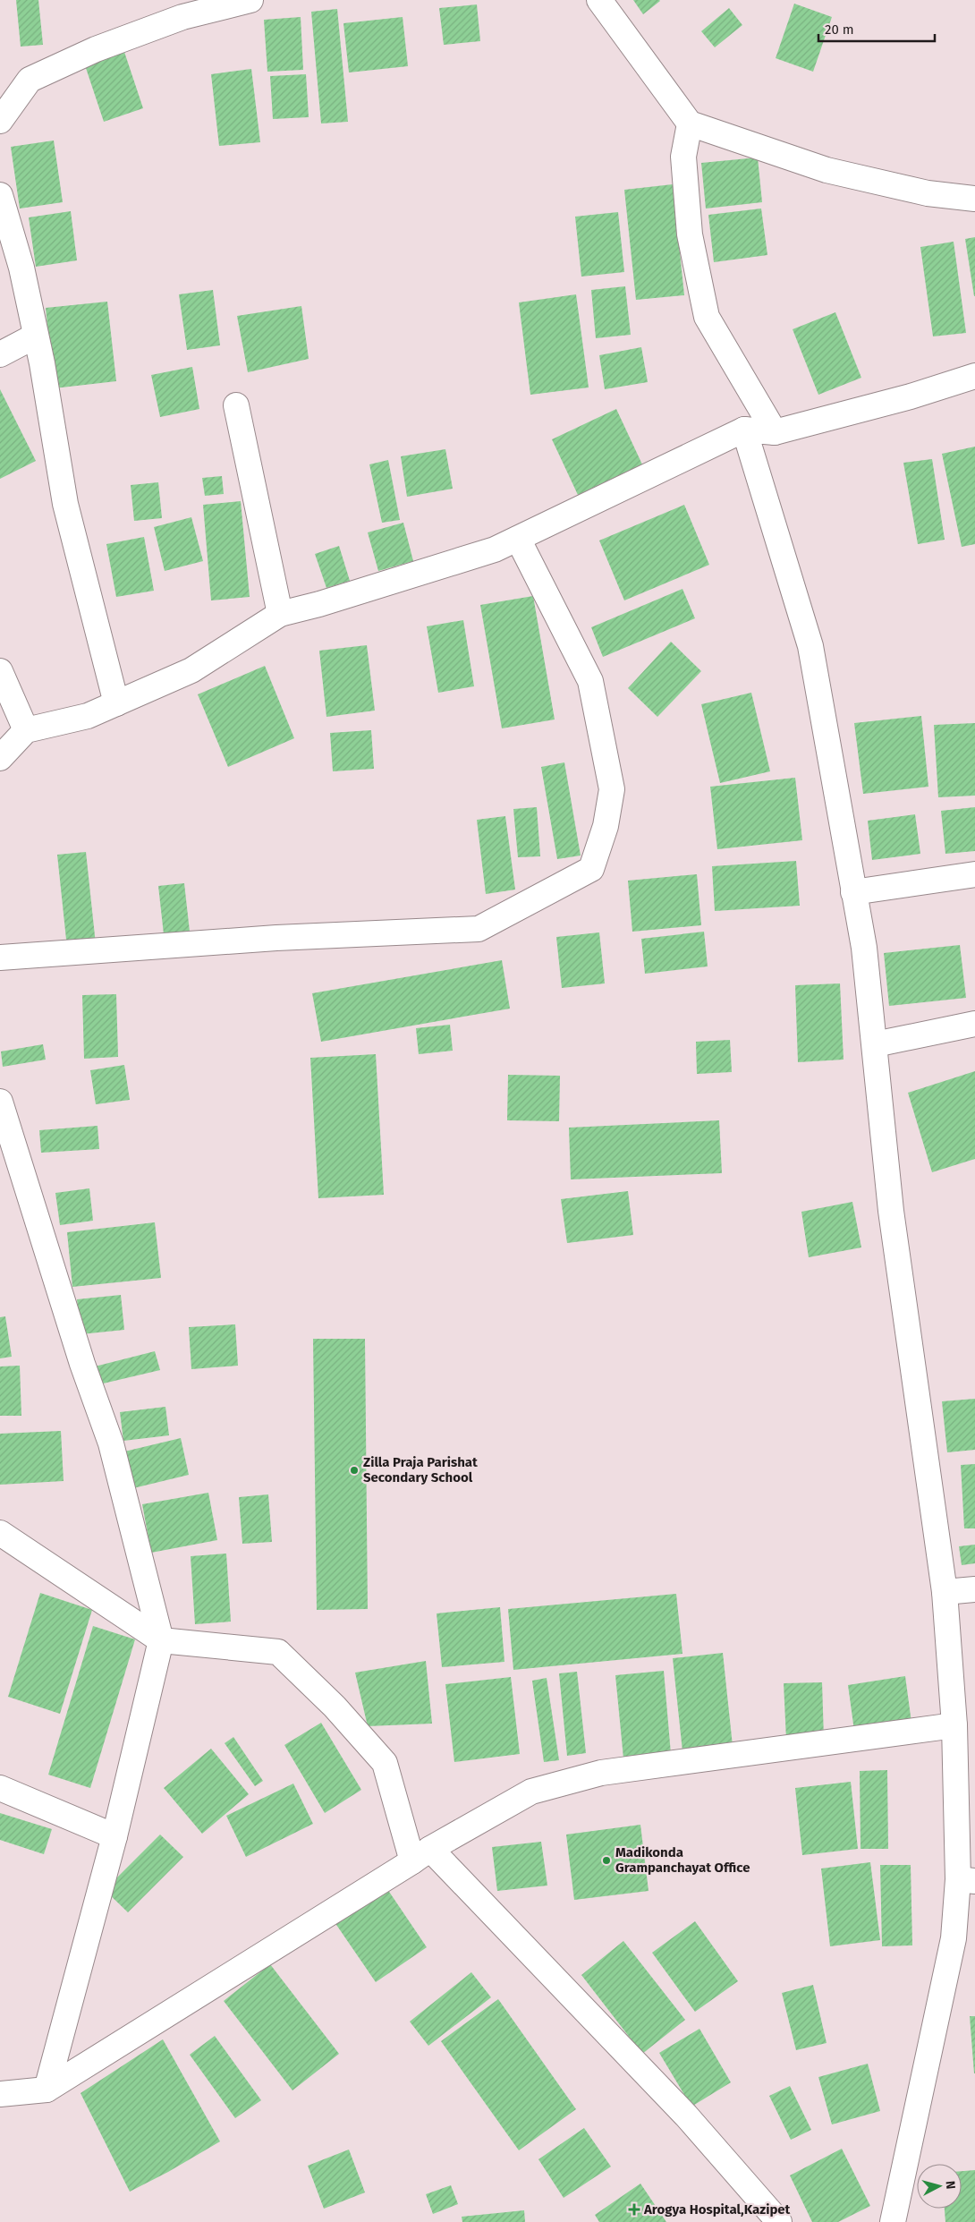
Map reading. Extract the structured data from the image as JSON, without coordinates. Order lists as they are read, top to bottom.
{
  "places": {
    "other": ["Zilla Praja Parishat Secondary School", "Madikonda Grampanchayat Office"],
    "health": ["Arogya Hospital,Kazipet"]
  },
  "scale_bar": "20 m",
  "north": "right"
}
